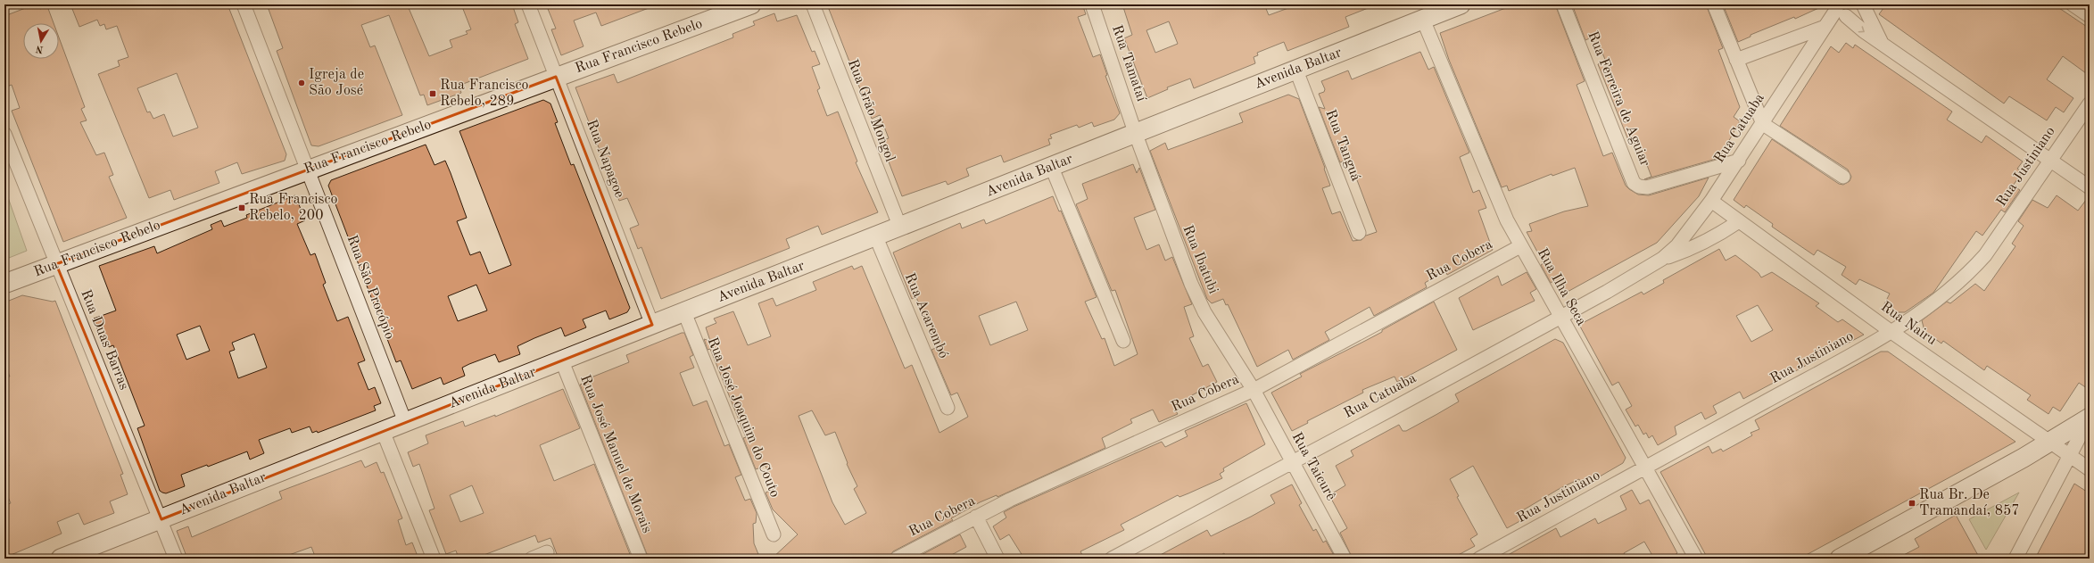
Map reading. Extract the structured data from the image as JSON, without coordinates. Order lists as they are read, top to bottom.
{
  "streets": {
    "street": [
      "Rua Francisco Rebelo",
      "Rua Tamataí",
      "Avenida Baltar",
      "Rua Ferreira de Aguiar",
      "Rua Grão Mongol",
      "Rua Catuaba",
      "Rua Tanguá",
      "Rua Napagoe",
      "Rua Justiniano",
      "Rua Ibatubi",
      "Rua Cobera",
      "Rua São Procópio",
      "Rua Ilha Seca",
      "Rua Acarembó",
      "Rua Nairu",
      "Rua Duas Barras",
      "Rua José Joaquim do Couto",
      "Rua José Manuel de Morais",
      "Rua Taicurê"
    ]
  },
  "crossings": [
    ["Rua Francisco Rebelo", "Rua Napagoe"],
    ["Rua Francisco Rebelo", "Rua São Procópio"],
    ["Rua Francisco Rebelo", "Rua Duas Barras"],
    ["Rua Tamataí", "Avenida Baltar"],
    ["Rua Tamataí", "Rua Ibatubi"],
    ["Avenida Baltar", "Rua Grão Mongol"],
    ["Avenida Baltar", "Rua Tanguá"],
    ["Avenida Baltar", "Rua Napagoe"],
    ["Avenida Baltar", "Rua Ibatubi"],
    ["Avenida Baltar", "Rua São Procópio"],
    ["Avenida Baltar", "Rua Ilha Seca"],
    ["Avenida Baltar", "Rua Acarembó"],
    ["Avenida Baltar", "Rua Duas Barras"],
    ["Avenida Baltar", "Rua José Joaquim do Couto"],
    ["Avenida Baltar", "Rua José Manuel de Morais"],
    ["Rua Ferreira de Aguiar", "Rua Catuaba"],
    ["Rua Catuaba", "Rua Ilha Seca"],
    ["Rua Catuaba", "Rua Nairu"],
    ["Rua Catuaba", "Rua Taicurê"],
    ["Rua Justiniano", "Rua Ilha Seca"],
    ["Rua Justiniano", "Rua Nairu"],
    ["Rua Ibatubi", "Rua Cobera"],
    ["Rua Ibatubi", "Rua Taicurê"],
    ["Rua Cobera", "Rua Ilha Seca"],
    ["Rua Cobera", "Rua Taicurê"]
  ],
  "places": {
    "other": ["Igreja de São José"],
    "transit": ["Rua Francisco Rebelo, 289", "Rua Francisco Rebelo, 200", "Rua Br. De Tramandaí, 857"]
  },
  "north": "bottom"
}
